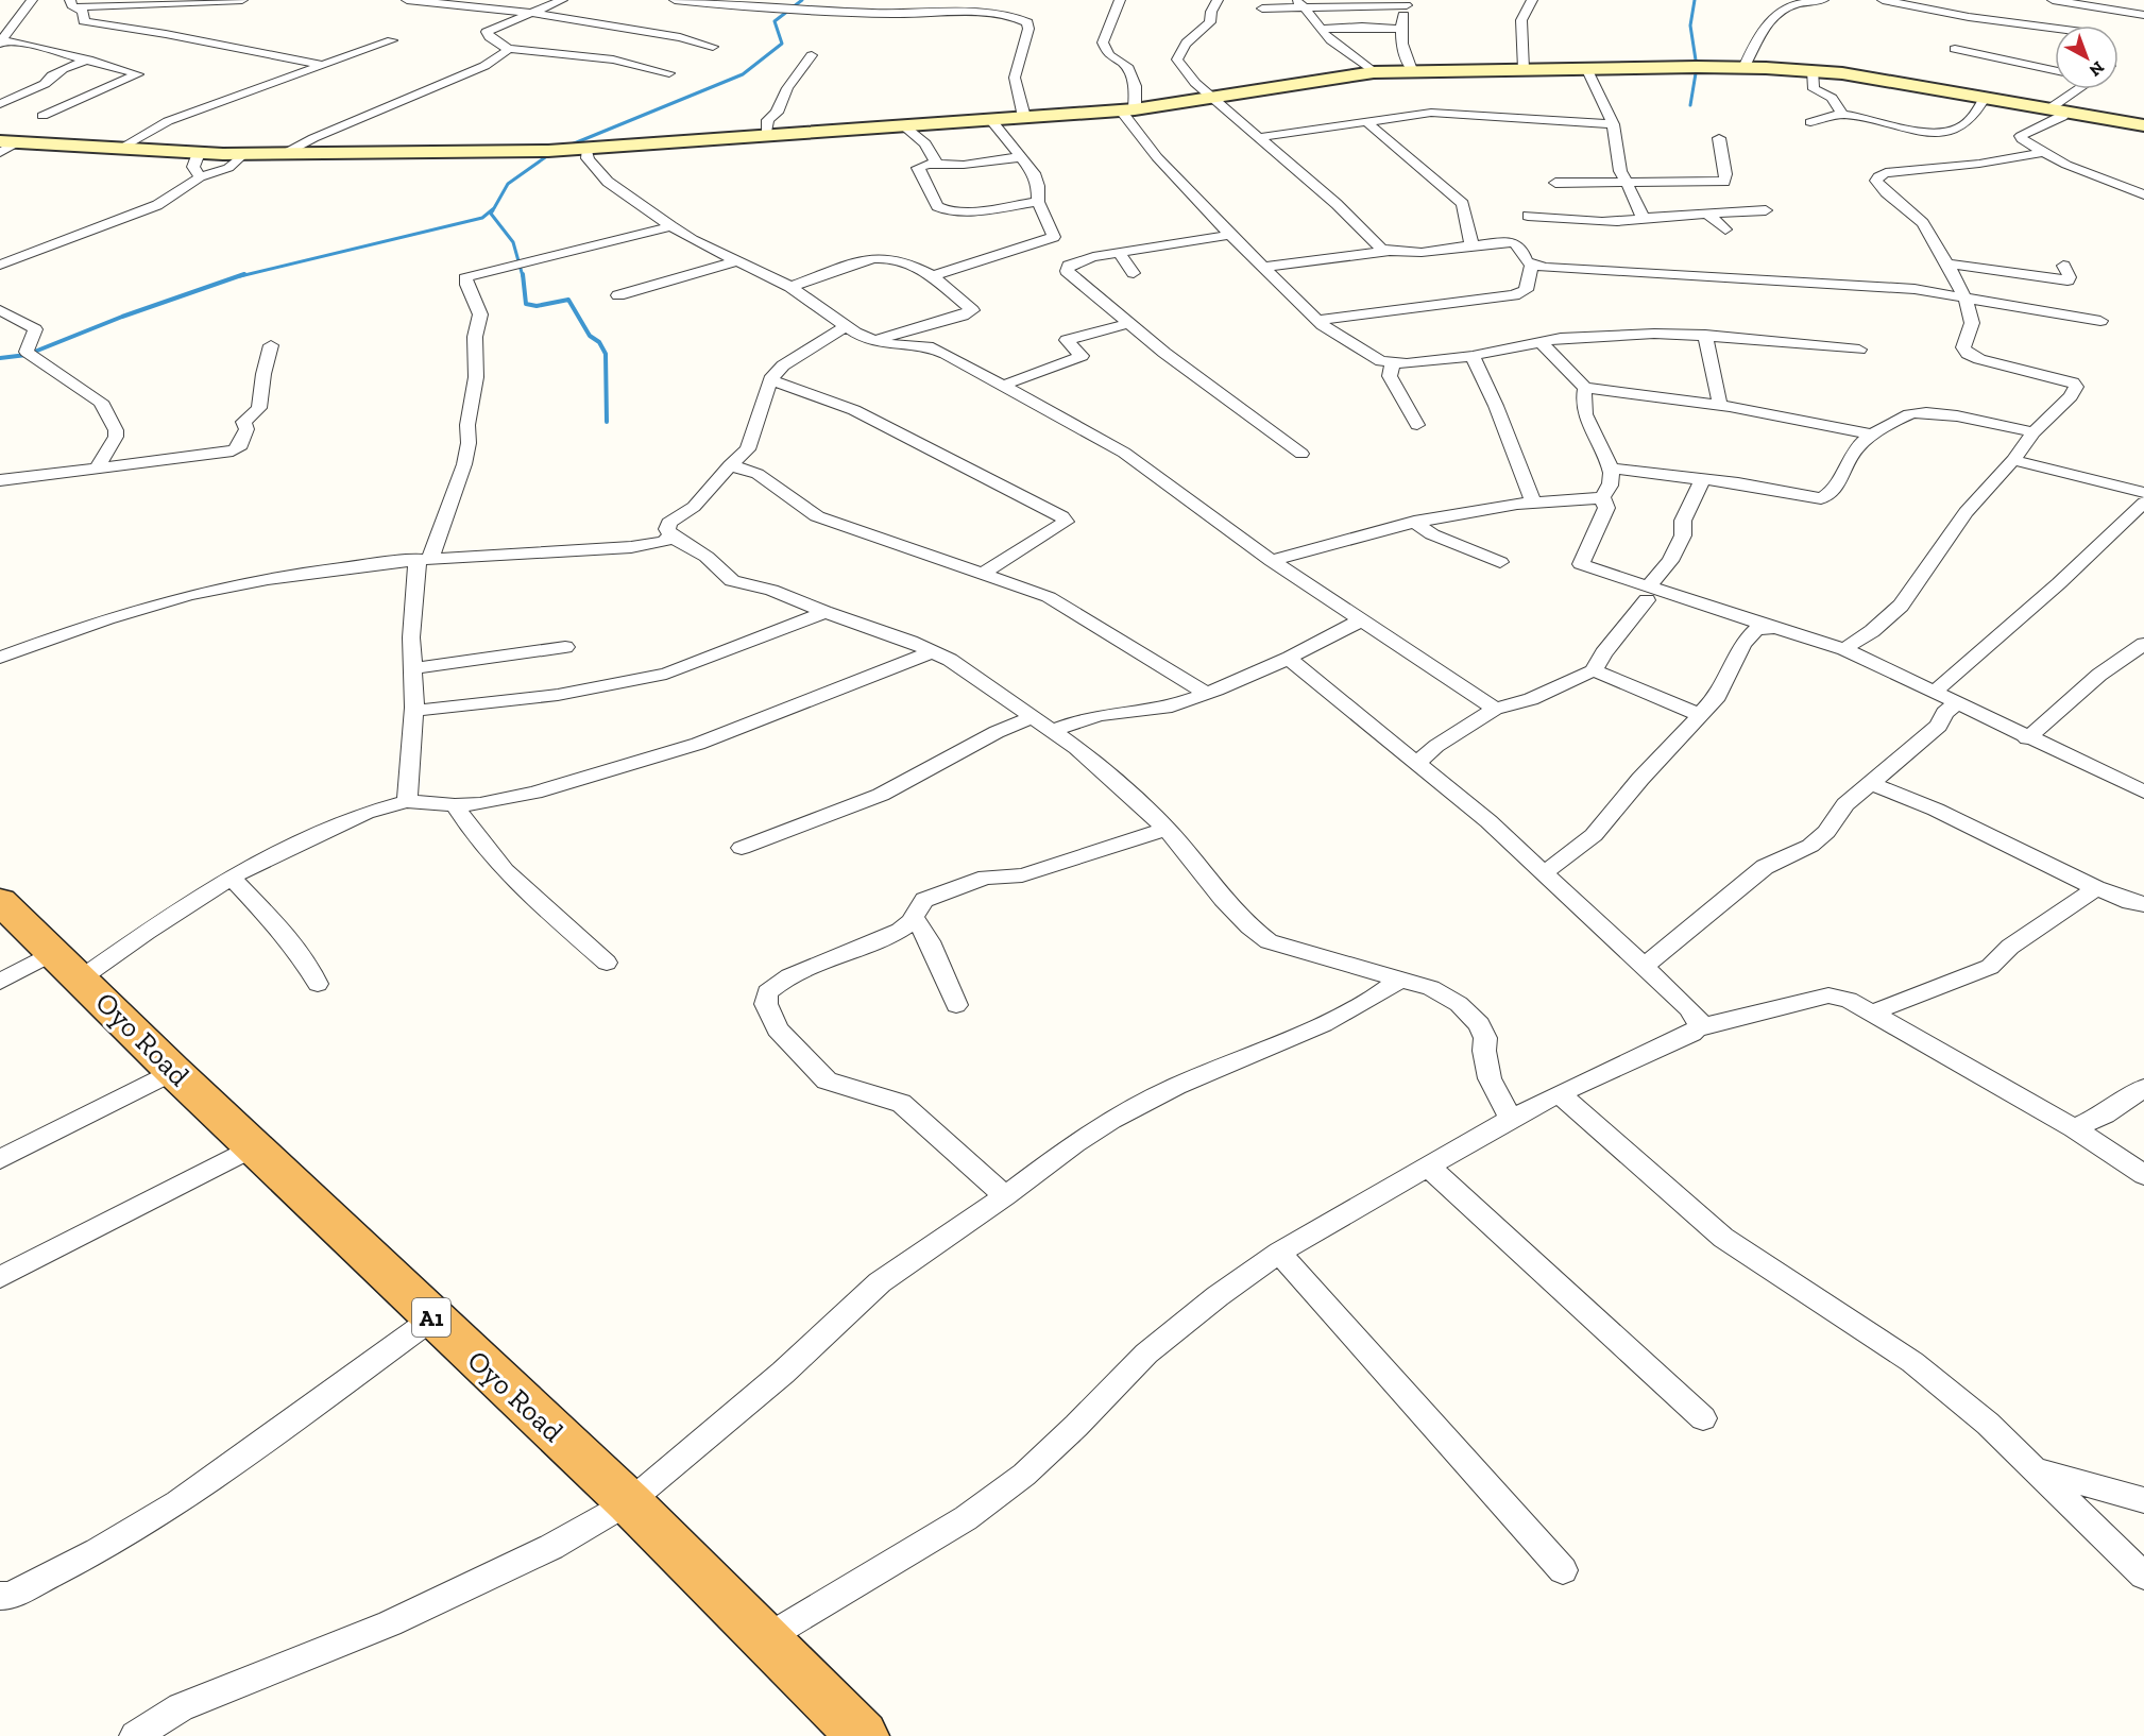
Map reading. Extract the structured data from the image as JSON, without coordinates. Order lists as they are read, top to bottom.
{
  "streets": {
    "highway": ["Oyo Road", "A1"]
  },
  "north": "bottom right"
}
